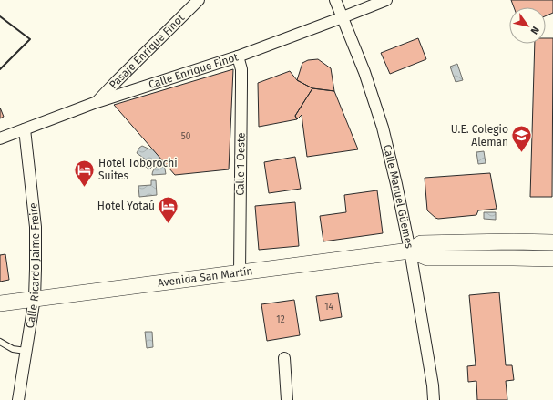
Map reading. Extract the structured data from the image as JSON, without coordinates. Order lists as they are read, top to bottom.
{
  "streets": {
    "main road": ["Avenida San Martín"],
    "street": [
      "Pasaje Enrique Finot",
      "Calle Enrique Finot",
      "Calle 1 Oeste",
      "Calle Manuel Güemes",
      "Calle Ricardo Jaime Freire"
    ]
  },
  "crossings": [
    ["Pasaje Enrique Finot", "Calle Enrique Finot"],
    ["Calle Enrique Finot", "Calle 1 Oeste"],
    ["Calle Enrique Finot", "Calle Manuel Güemes"],
    ["Calle Enrique Finot", "Calle Ricardo Jaime Freire"],
    ["Calle 1 Oeste", "Avenida San Martín"],
    ["Calle Manuel Güemes", "Avenida San Martín"],
    ["Calle Ricardo Jaime Freire", "Avenida San Martín"]
  ],
  "places": {
    "school or university": ["U.E. Colegio Aleman"],
    "hotel": ["Hotel Toborochi Suites", "Hotel Yotaú"]
  },
  "house_numbers": ["50", "14", "12"],
  "north": "bottom right"
}
